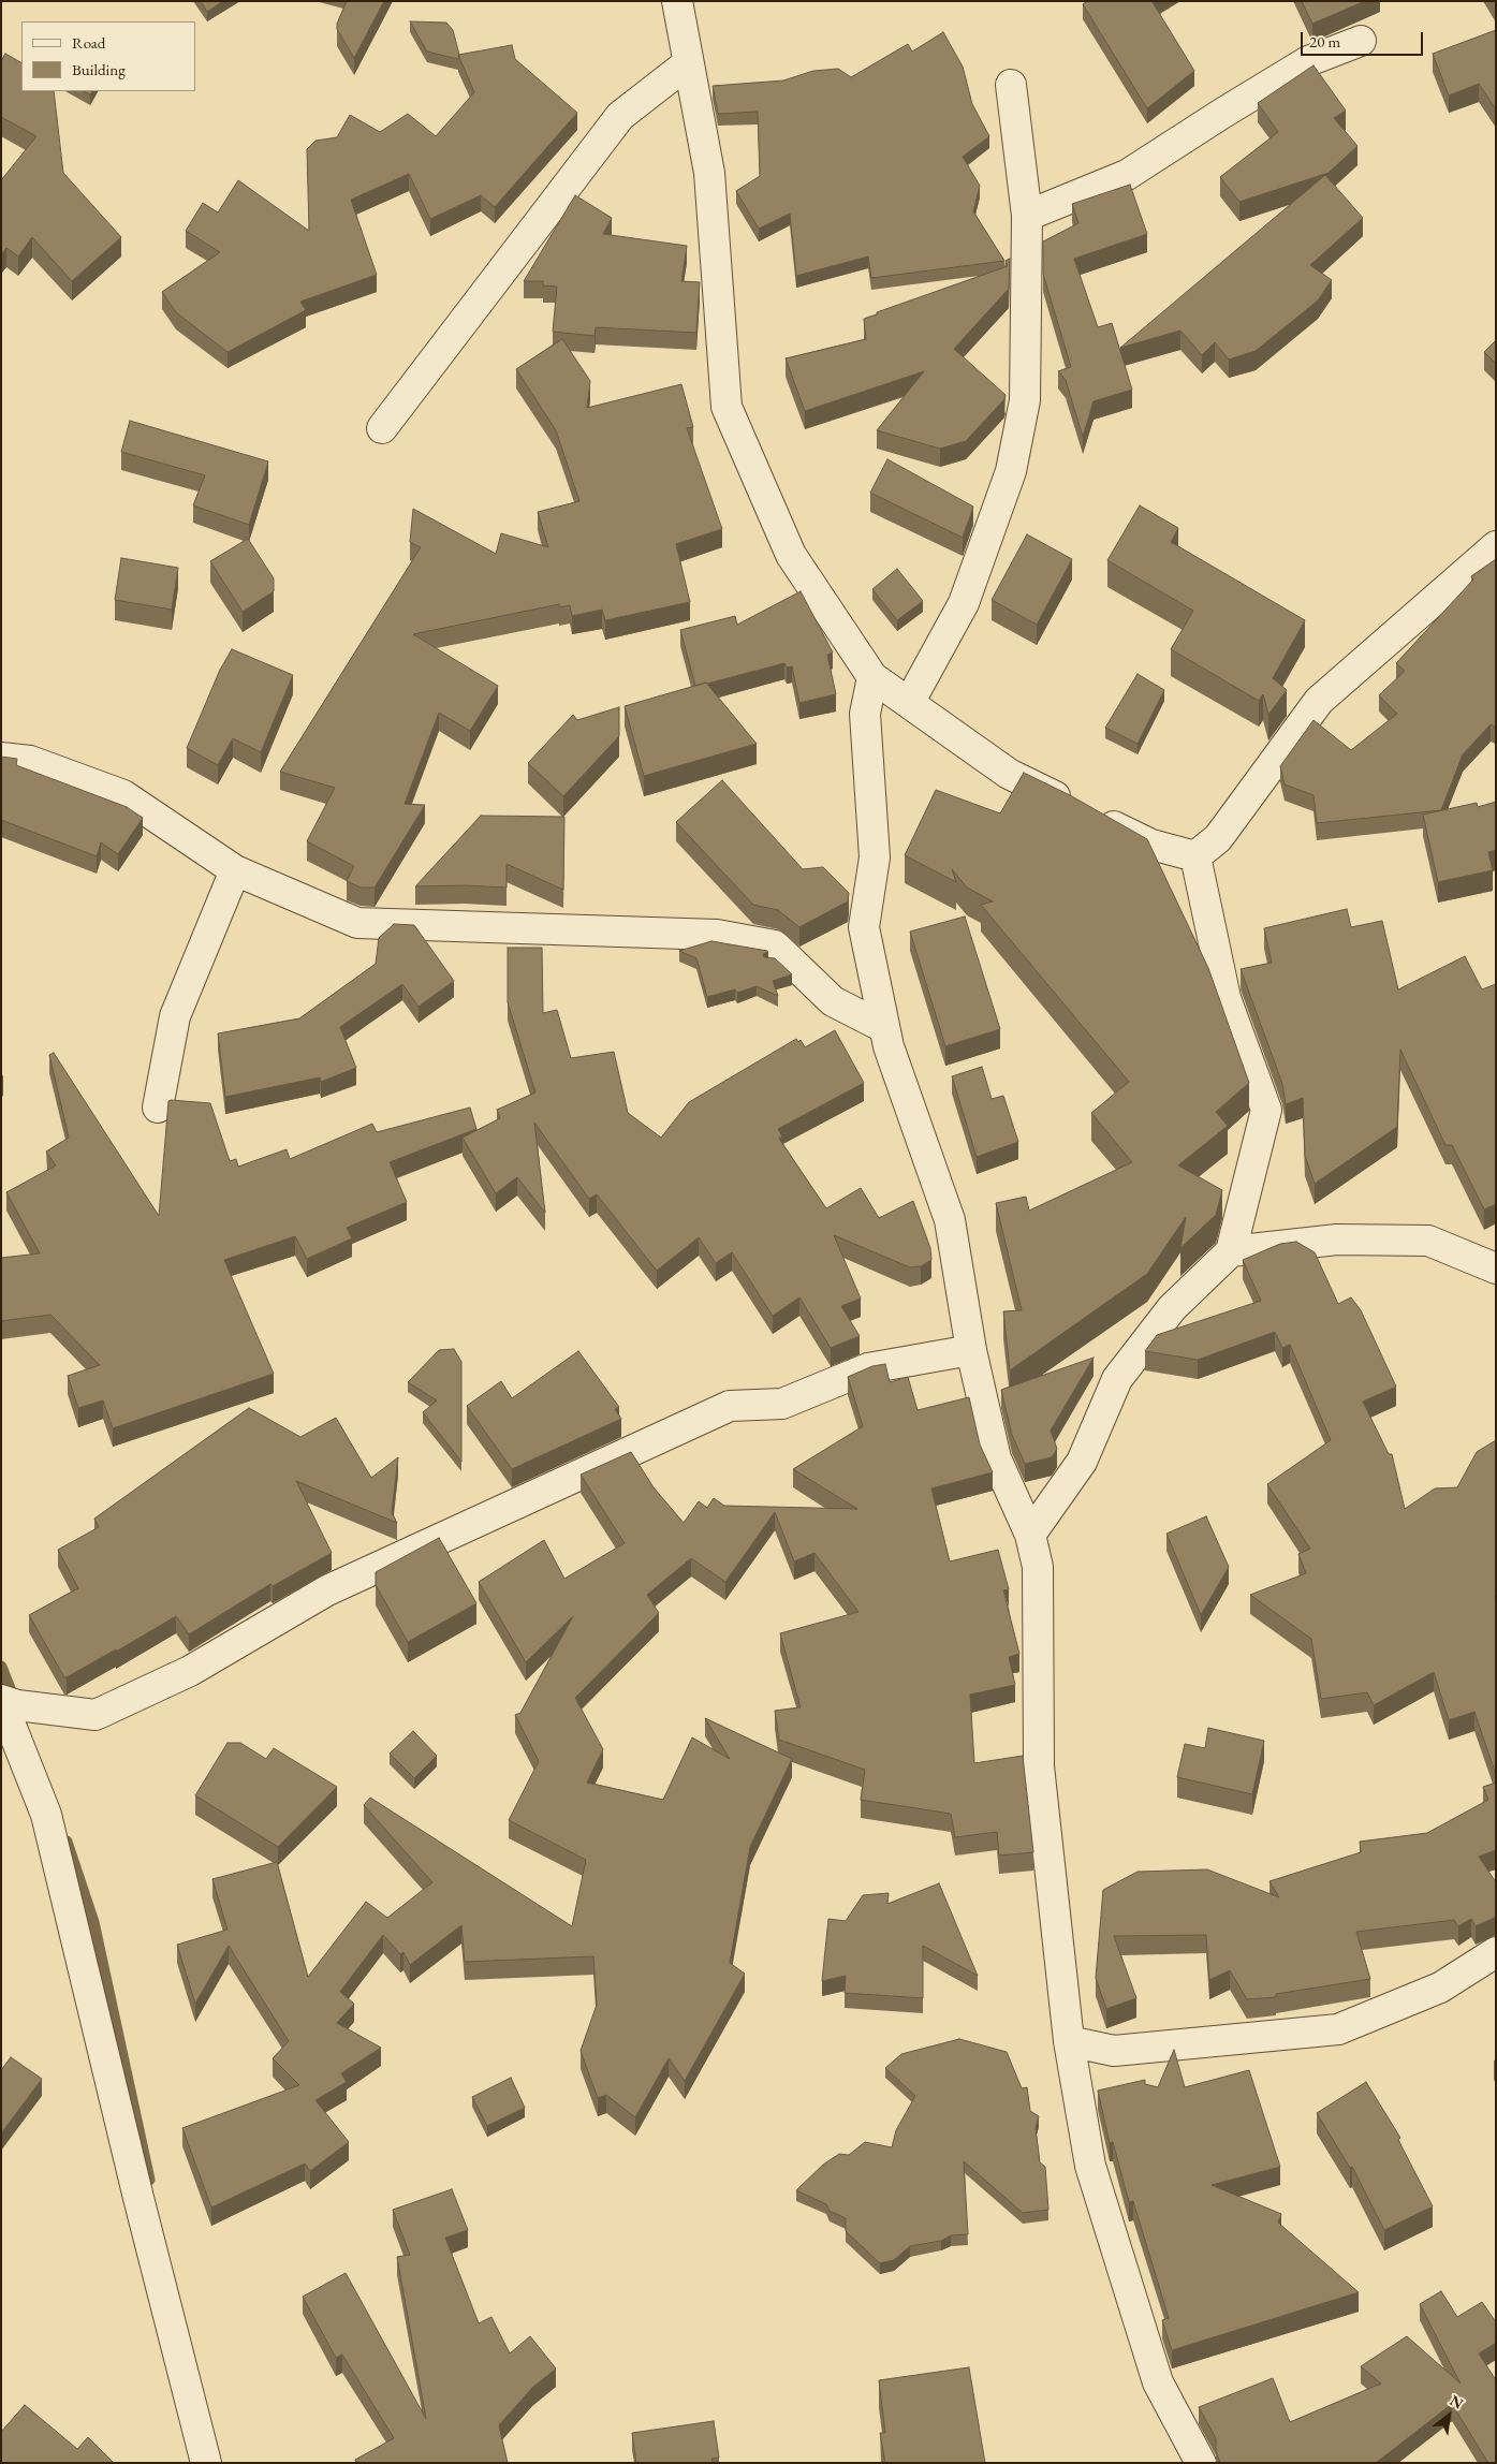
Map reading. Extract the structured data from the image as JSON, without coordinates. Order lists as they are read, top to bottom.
{
  "legend": ["Road", "Building"],
  "scale_bar": "20 m",
  "north": "top right"
}
